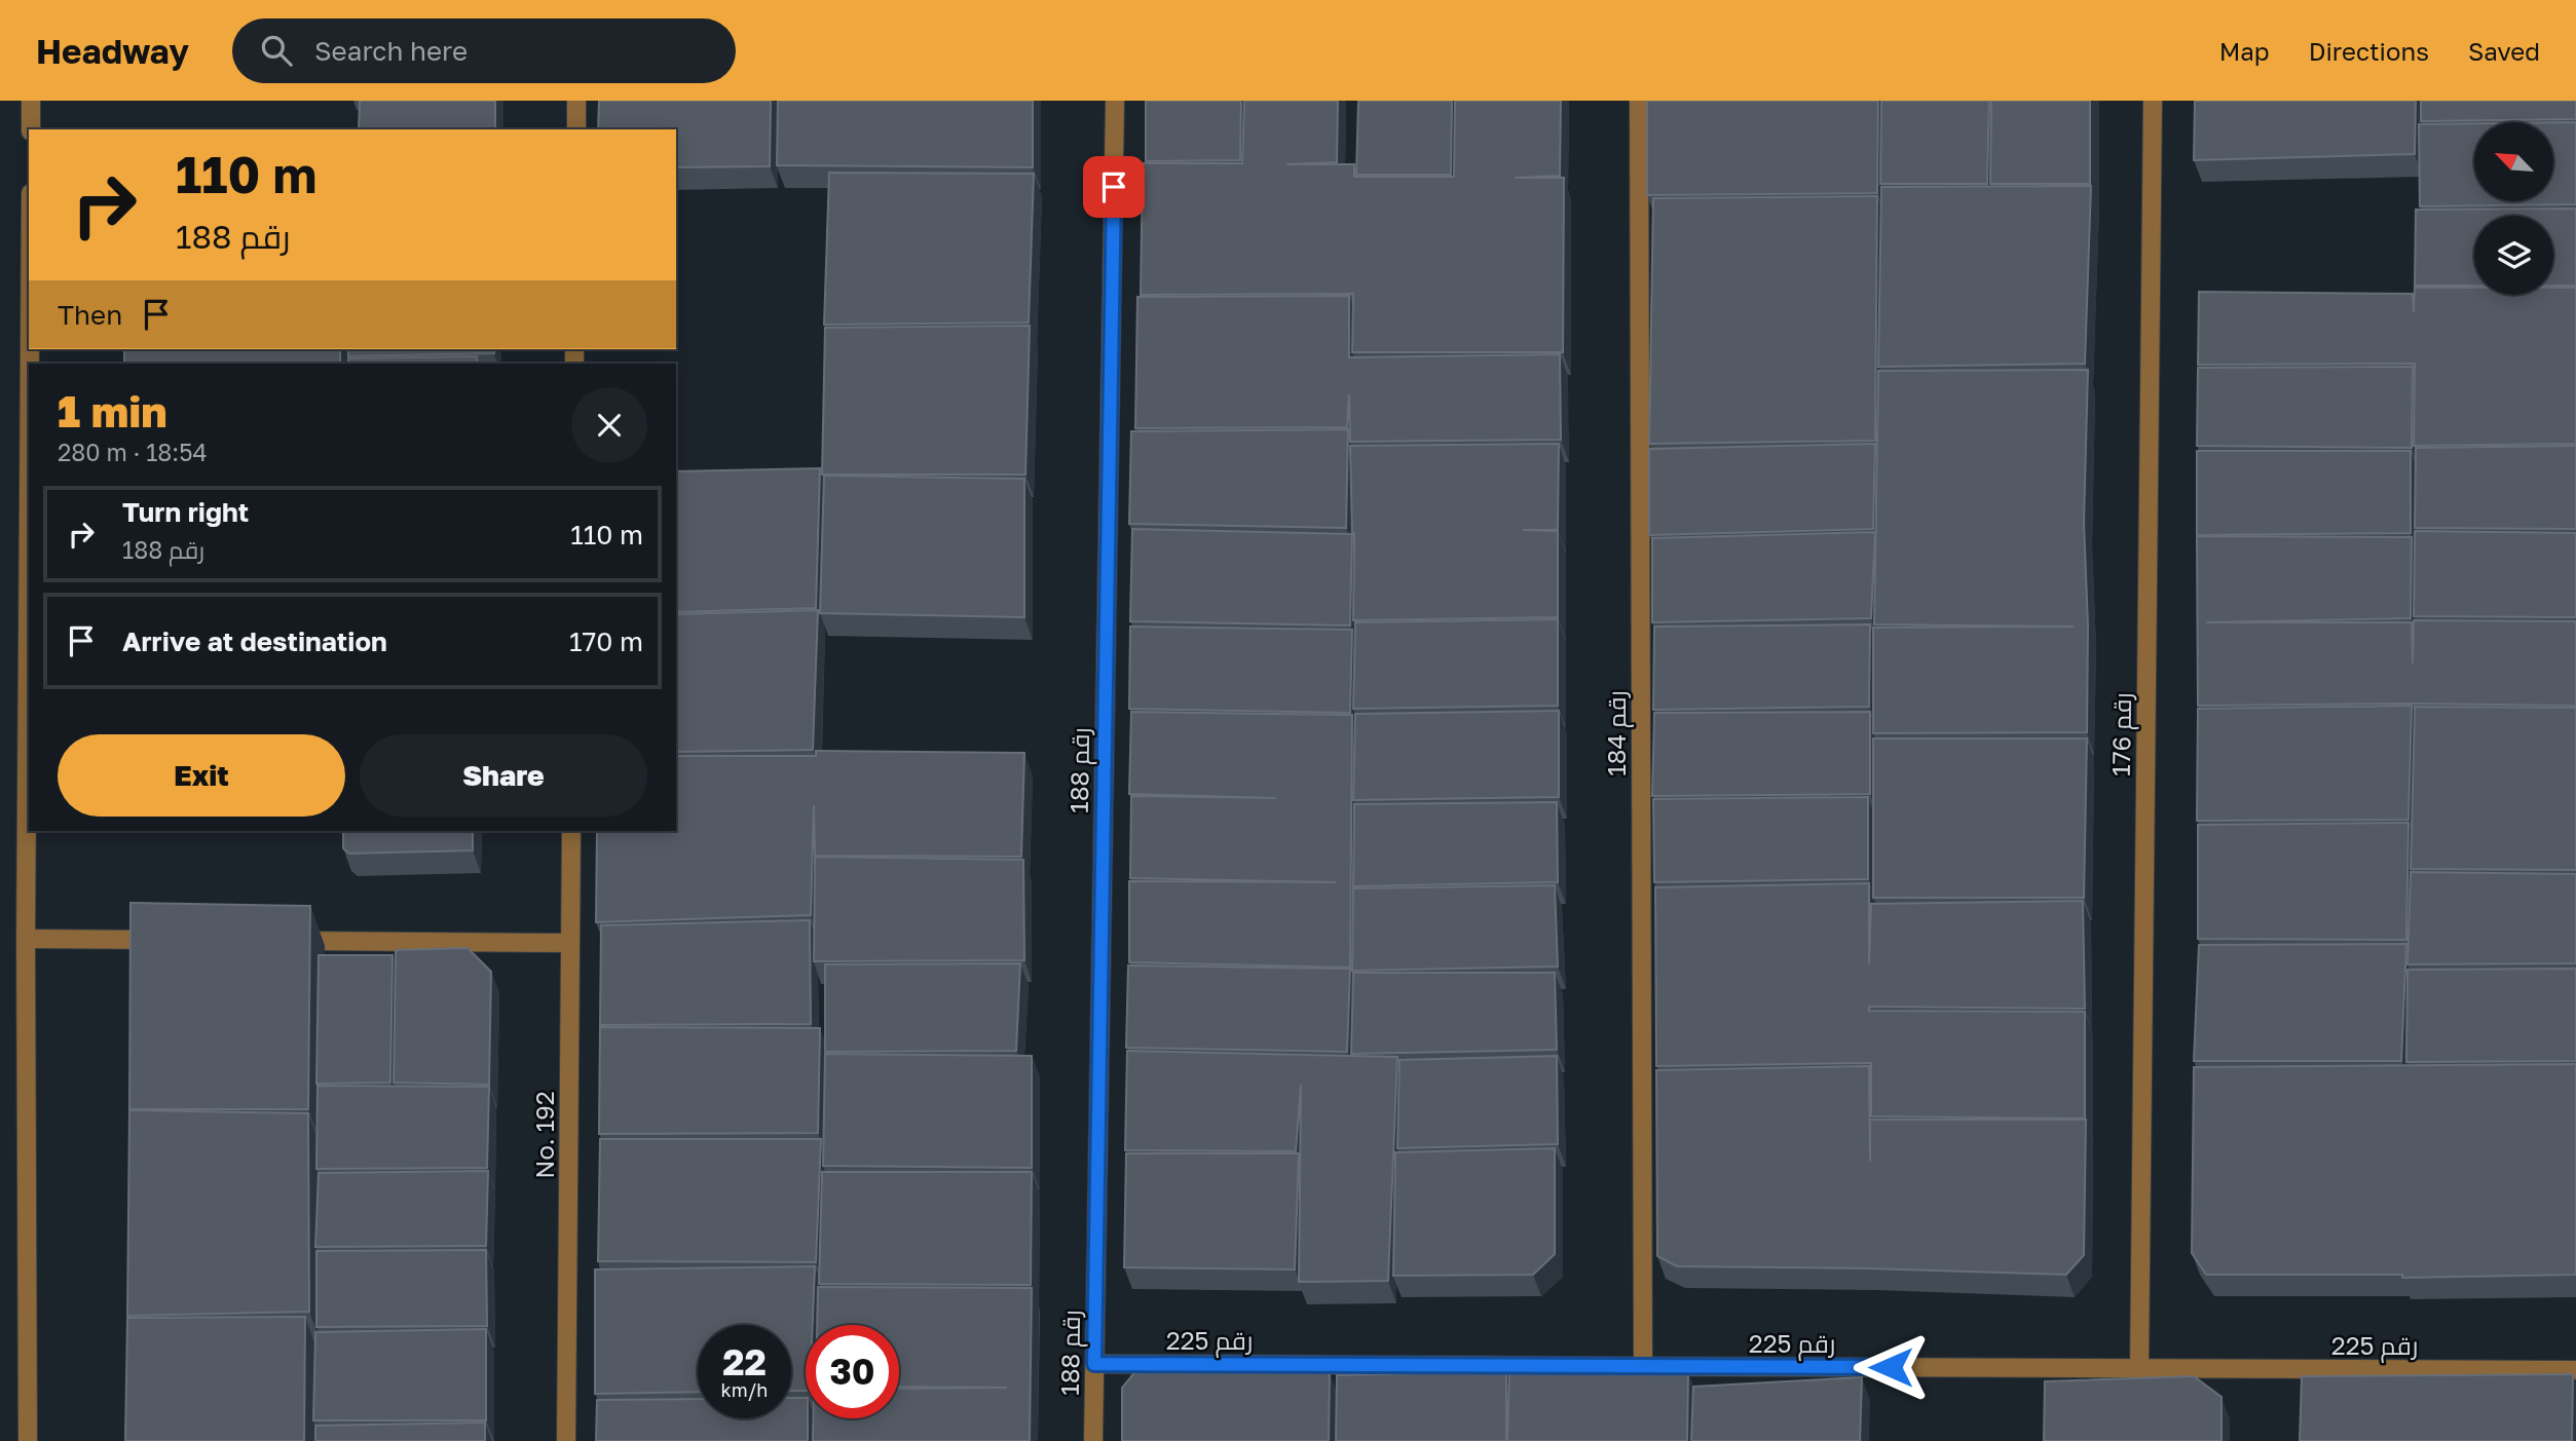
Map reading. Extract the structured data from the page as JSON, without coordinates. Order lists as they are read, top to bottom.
{
  "streets": {
    "street": [
      "رقم 184",
      "رقم 176",
      "رقم 188",
      "No. 192",
      "رقم 225"
    ]
  },
  "crossings": [
    ["رقم 184", "رقم 225"],
    ["رقم 176", "رقم 225"],
    ["رقم 188", "رقم 225"]
  ],
  "north": "top left",
  "page": {
    "header": "Headway",
    "search": "Search here",
    "nav": ["Map", "Directions", "Saved"],
    "turn": ["110 m", "رقم 188"],
    "then": "Then",
    "heading": ["1 min", "280 m · 18:54"],
    "list": [
      {
        "name": "Turn right",
        "note": "رقم 188",
        "value": "110 m"
      },
      {
        "name": "Arrive at destination",
        "value": "170 m"
      }
    ],
    "buttons": ["Exit", "Share"],
    "speed": "22 km/h",
    "limit": "30"
  }
}
